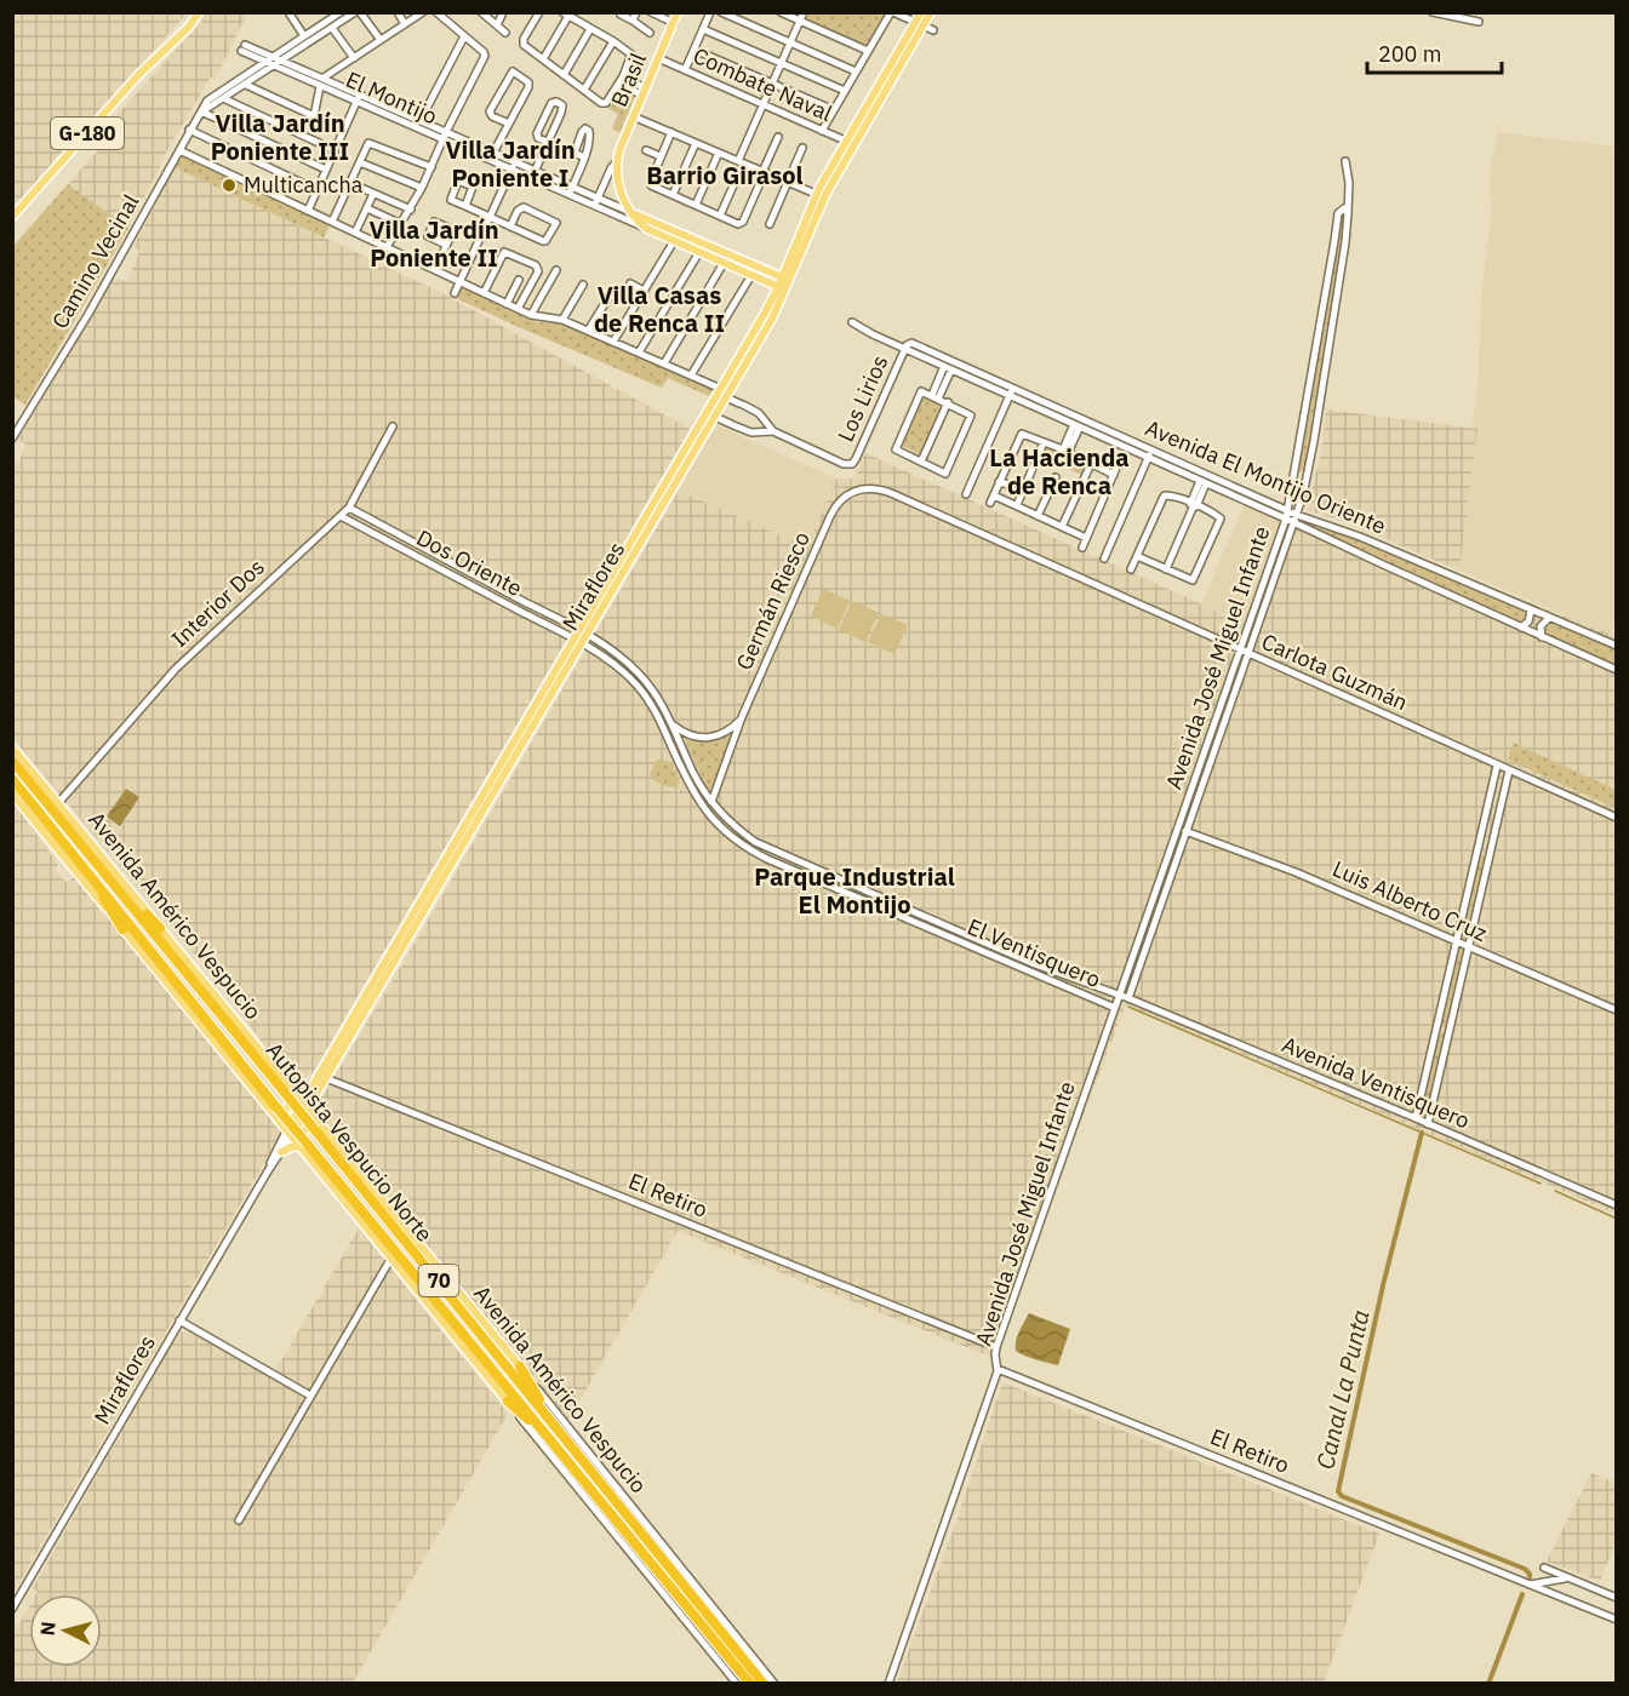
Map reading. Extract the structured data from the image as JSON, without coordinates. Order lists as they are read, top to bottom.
{
  "streets": {
    "highway": ["Autopista Vespucio Norte", "70"],
    "main road": [
      "Brasil",
      "El Montijo",
      "G-180",
      "Miraflores",
      "Avenida Américo Vespucio"
    ],
    "street": [
      "Combate Naval",
      "Camino Vecinal",
      "Los Lirios",
      "Avenida El Montijo Oriente",
      "Dos Oriente",
      "Germán Riesco",
      "Interior Dos",
      "Avenida José Miguel Infante",
      "Carlota Guzmán",
      "Luis Alberto Cruz",
      "El Ventisquero",
      "Avenida Ventisquero",
      "El Retiro"
    ]
  },
  "crossings": [
    ["Brasil", "Combate Naval"],
    ["Brasil", "El Montijo"],
    ["Combate Naval", "Miraflores"],
    ["El Montijo", "Camino Vecinal"],
    ["El Montijo", "Miraflores"],
    ["Los Lirios", "Avenida El Montijo Oriente"],
    ["Avenida El Montijo Oriente", "Avenida José Miguel Infante"],
    ["Dos Oriente", "Miraflores"],
    ["Dos Oriente", "Interior Dos"],
    ["Dos Oriente", "El Ventisquero"],
    ["Miraflores", "Avenida Américo Vespucio"],
    ["Miraflores", "El Ventisquero"],
    ["Miraflores", "El Retiro"],
    ["Germán Riesco", "Carlota Guzmán"],
    ["Germán Riesco", "El Ventisquero"],
    ["Interior Dos", "Avenida Américo Vespucio"],
    ["Avenida José Miguel Infante", "Carlota Guzmán"],
    ["Avenida José Miguel Infante", "Luis Alberto Cruz"],
    ["Avenida José Miguel Infante", "El Ventisquero"],
    ["Avenida José Miguel Infante", "Avenida Ventisquero"],
    ["Avenida José Miguel Infante", "El Retiro"],
    ["Avenida Américo Vespucio", "Autopista Vespucio Norte"],
    ["El Ventisquero", "Avenida Ventisquero"]
  ],
  "districts": [
    "Villa Jardín Poniente III",
    "Villa Jardín Poniente I",
    "Barrio Girasol",
    "Villa Jardín Poniente II",
    "Villa Casas de Renca II",
    "La Hacienda de Renca",
    "Parque Industrial El Montijo"
  ],
  "water": ["Canal La Punta"],
  "places": ["Multicancha"],
  "scale_bar": "200 m",
  "north": "left"
}
